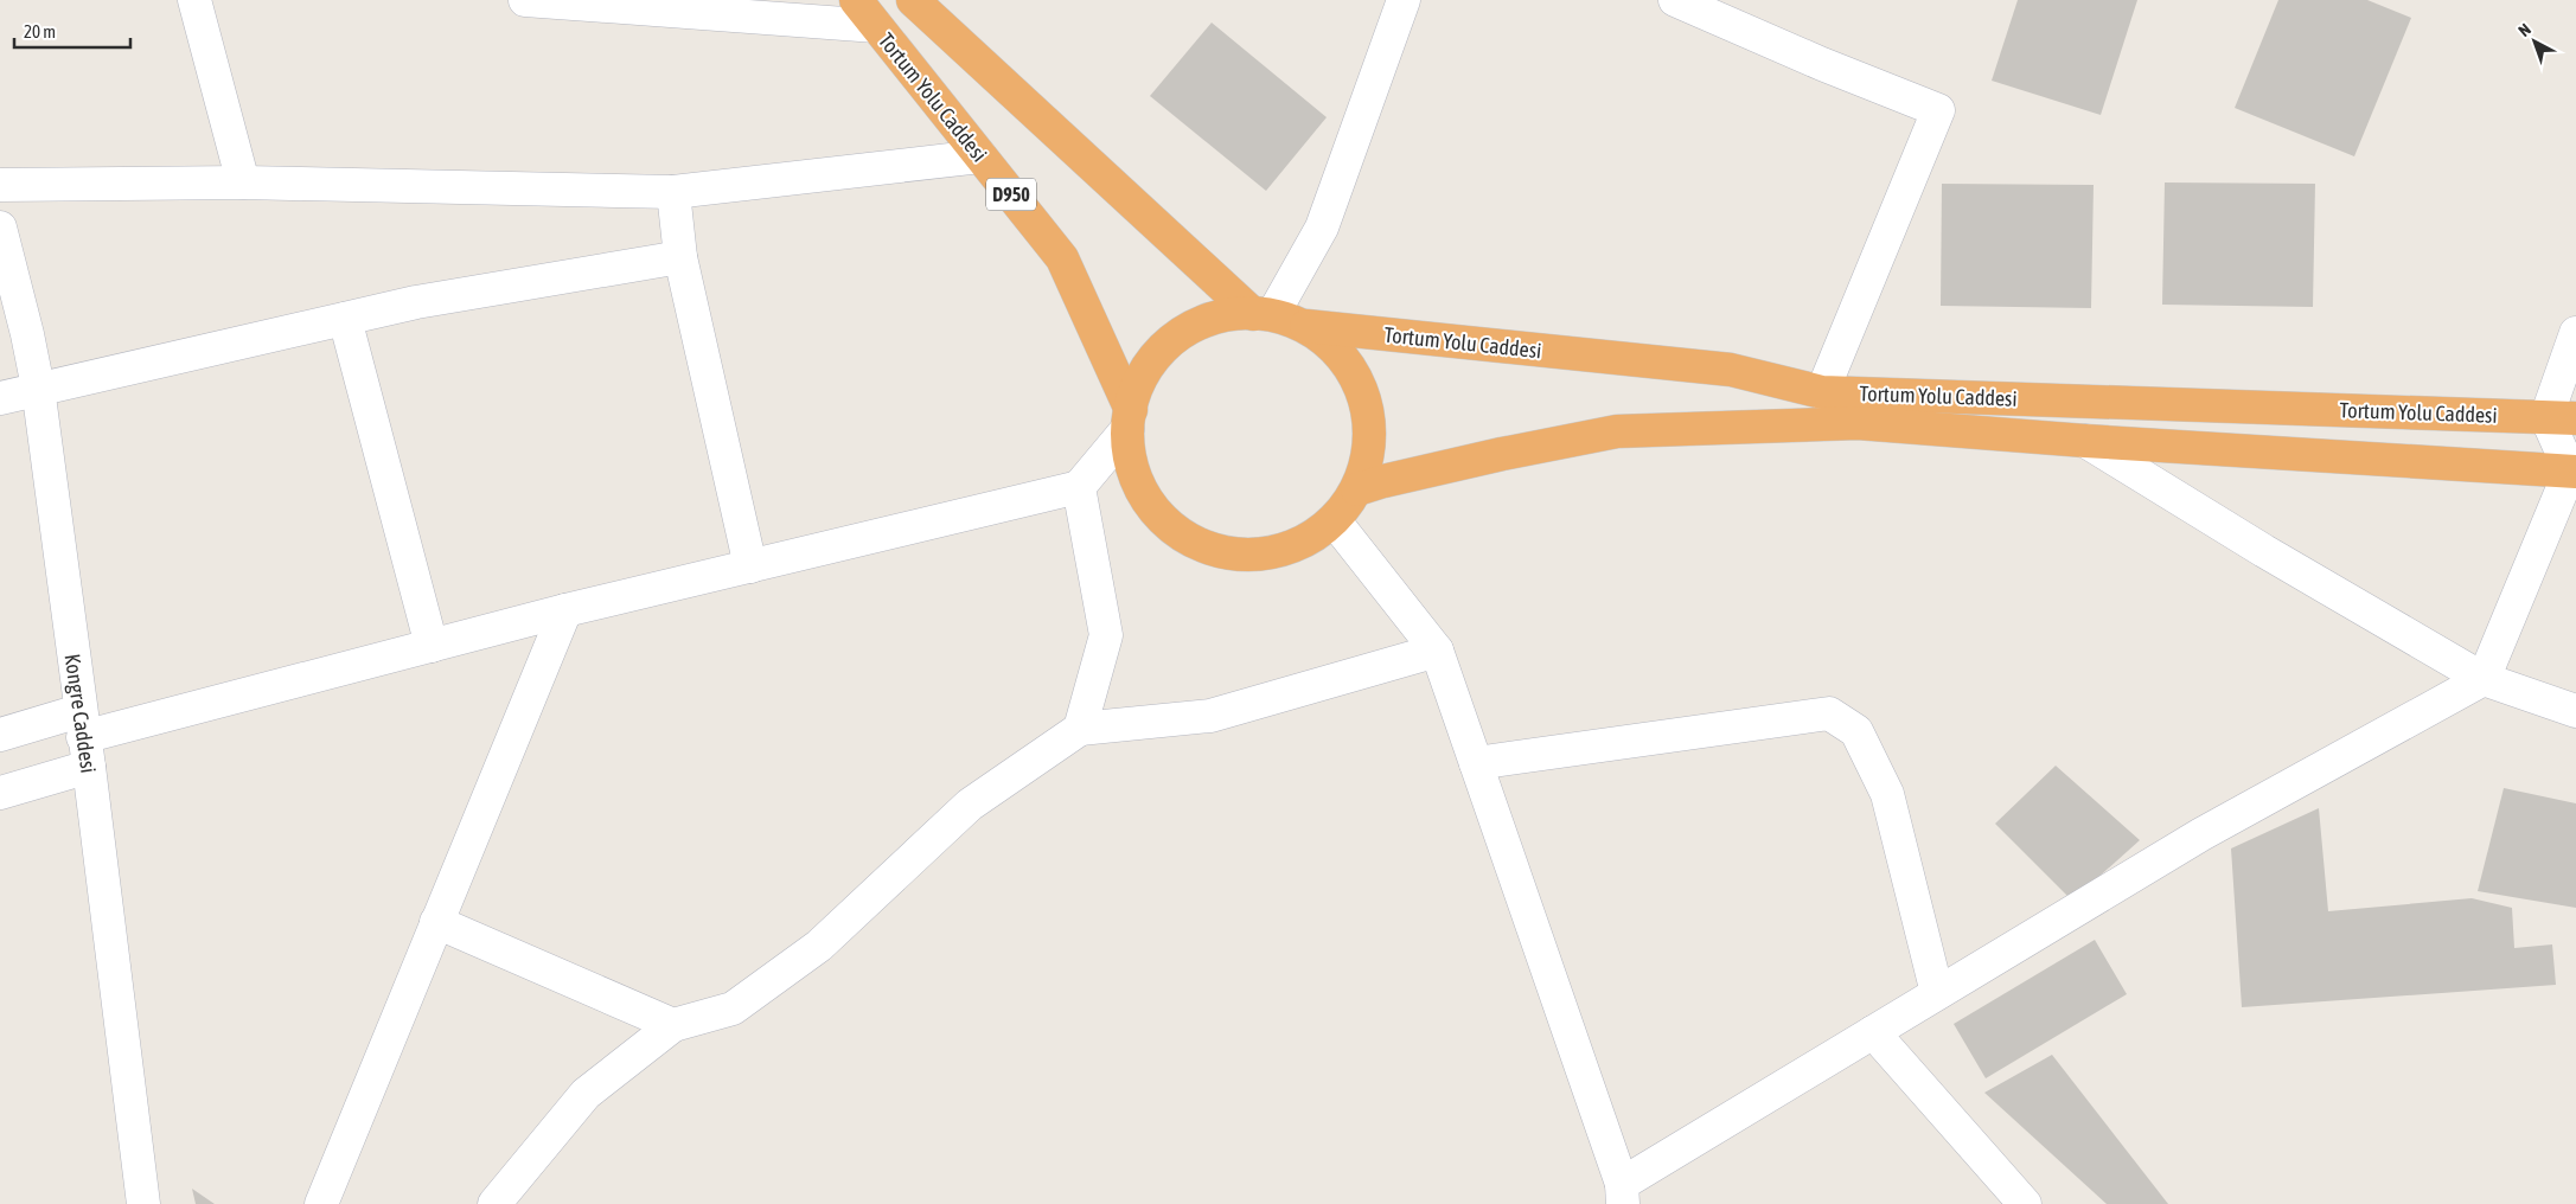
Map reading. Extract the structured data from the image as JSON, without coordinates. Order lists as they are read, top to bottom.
{
  "streets": {
    "highway": ["Tortum Yolu Caddesi", "D950"],
    "street": ["Kongre Caddesi"]
  },
  "scale_bar": "20 m",
  "north": "top left"
}
